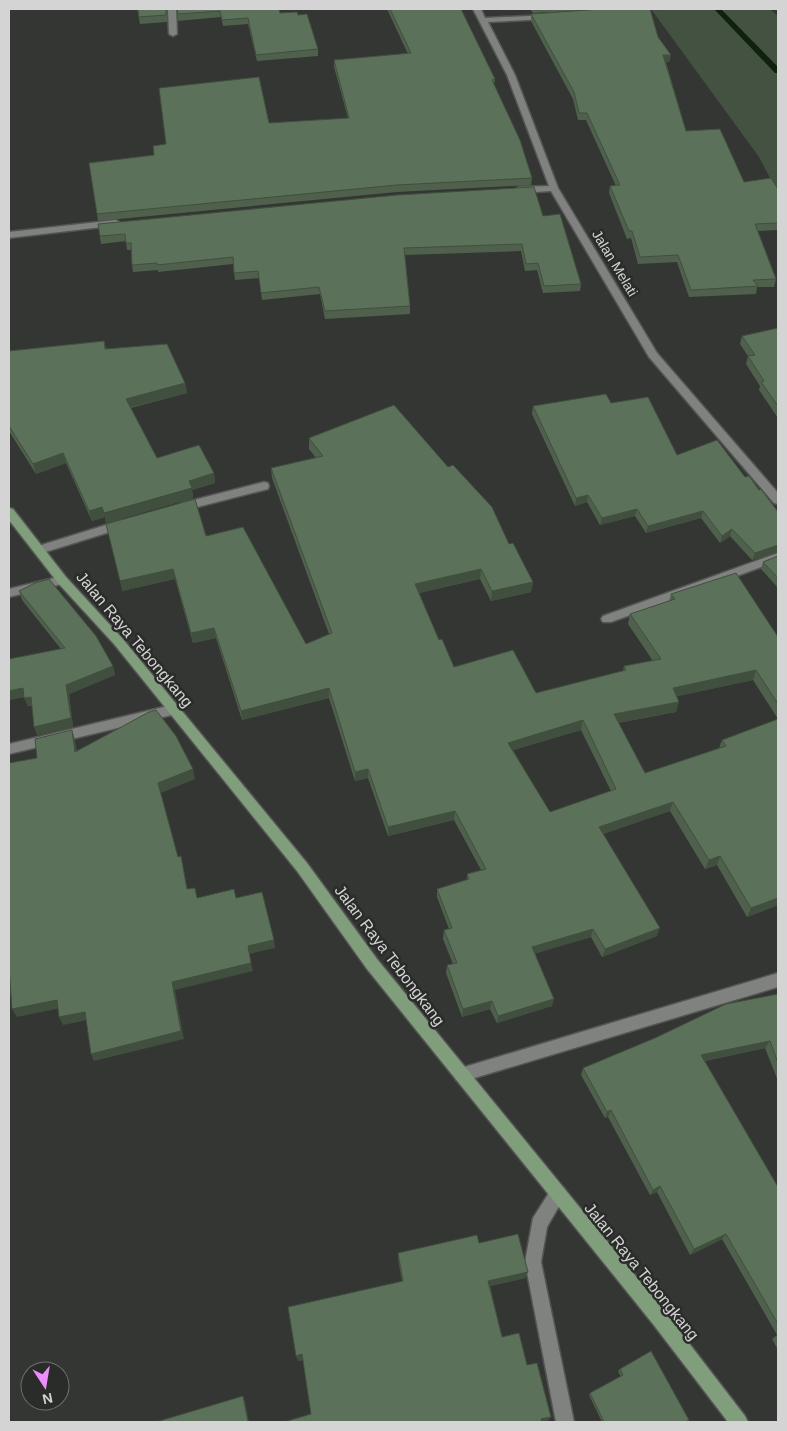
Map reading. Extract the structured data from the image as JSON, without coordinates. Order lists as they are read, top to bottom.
{
  "streets": {
    "main road": ["Jalan Raya Tebongkang"],
    "street": ["Jalan Melati"]
  },
  "north": "bottom"
}
